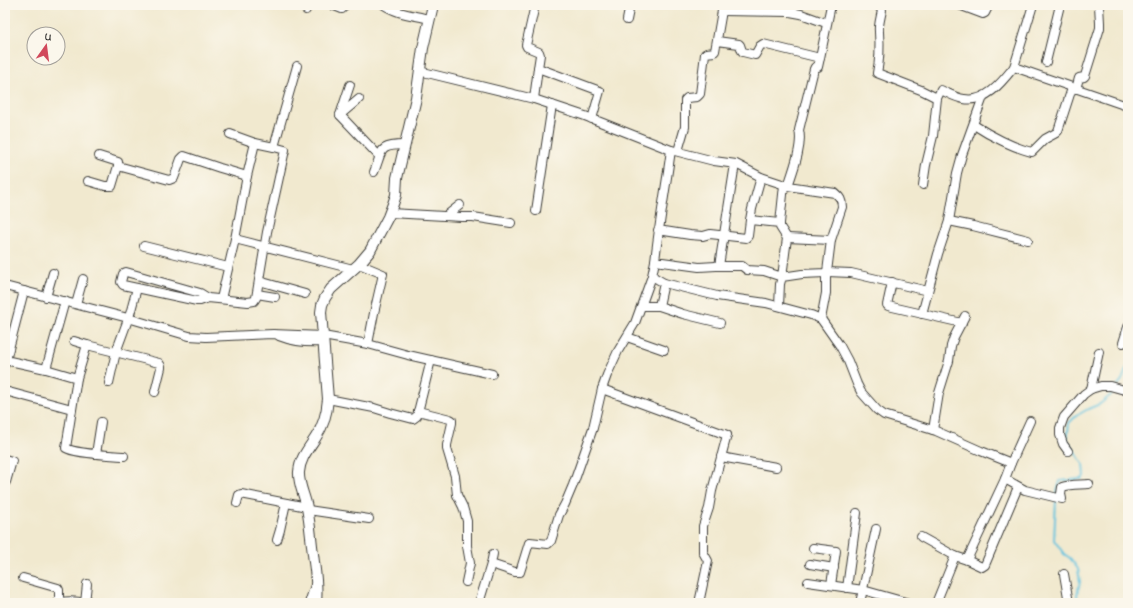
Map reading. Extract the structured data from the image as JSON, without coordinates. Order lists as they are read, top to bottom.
{
  "north": "top"
}
